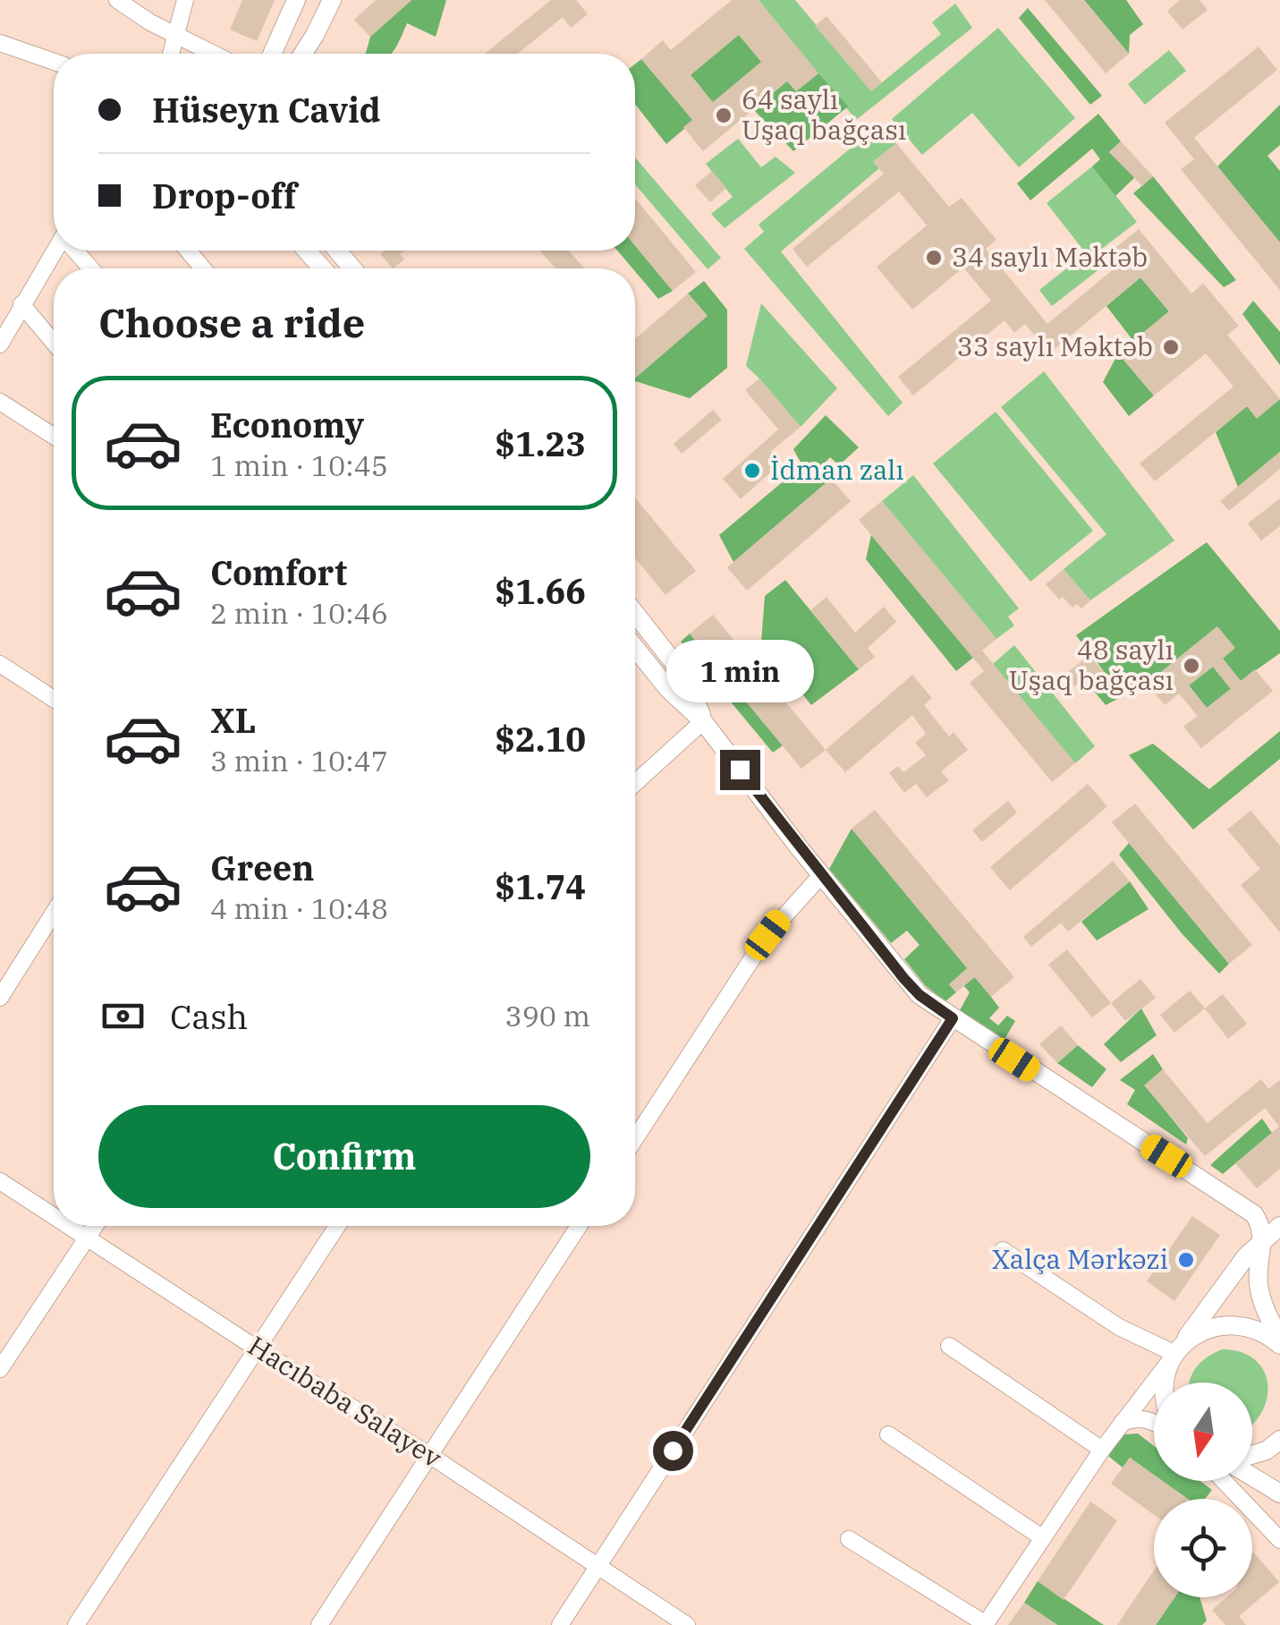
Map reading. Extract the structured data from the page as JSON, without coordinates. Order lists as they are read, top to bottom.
{
  "streets": {
    "street": ["Hacıbaba Salayev"]
  },
  "places": [
    "64 saylı Uşaq bağçası",
    "34 saylı Məktəb",
    "33 saylı Məktəb",
    "İdman zalı",
    "48 saylı Uşaq bağçası",
    "Xalça Mərkəzi"
  ],
  "north": "bottom",
  "page": {
    "banner": ["Hüseyn Cavid", "Drop-off"],
    "heading": "Choose a ride",
    "list": [
      {
        "name": "Economy",
        "note": "1 min · 10:45",
        "value": "$1.23"
      },
      {
        "name": "Comfort",
        "note": "2 min · 10:46",
        "value": "$1.66"
      },
      {
        "name": "XL",
        "note": "3 min · 10:47",
        "value": "$2.10"
      },
      {
        "name": "Green",
        "note": "4 min · 10:48",
        "value": "$1.74"
      }
    ],
    "bubble": "1 min",
    "pay": ["Cash", "390 m"],
    "buttons": "Confirm"
  }
}
